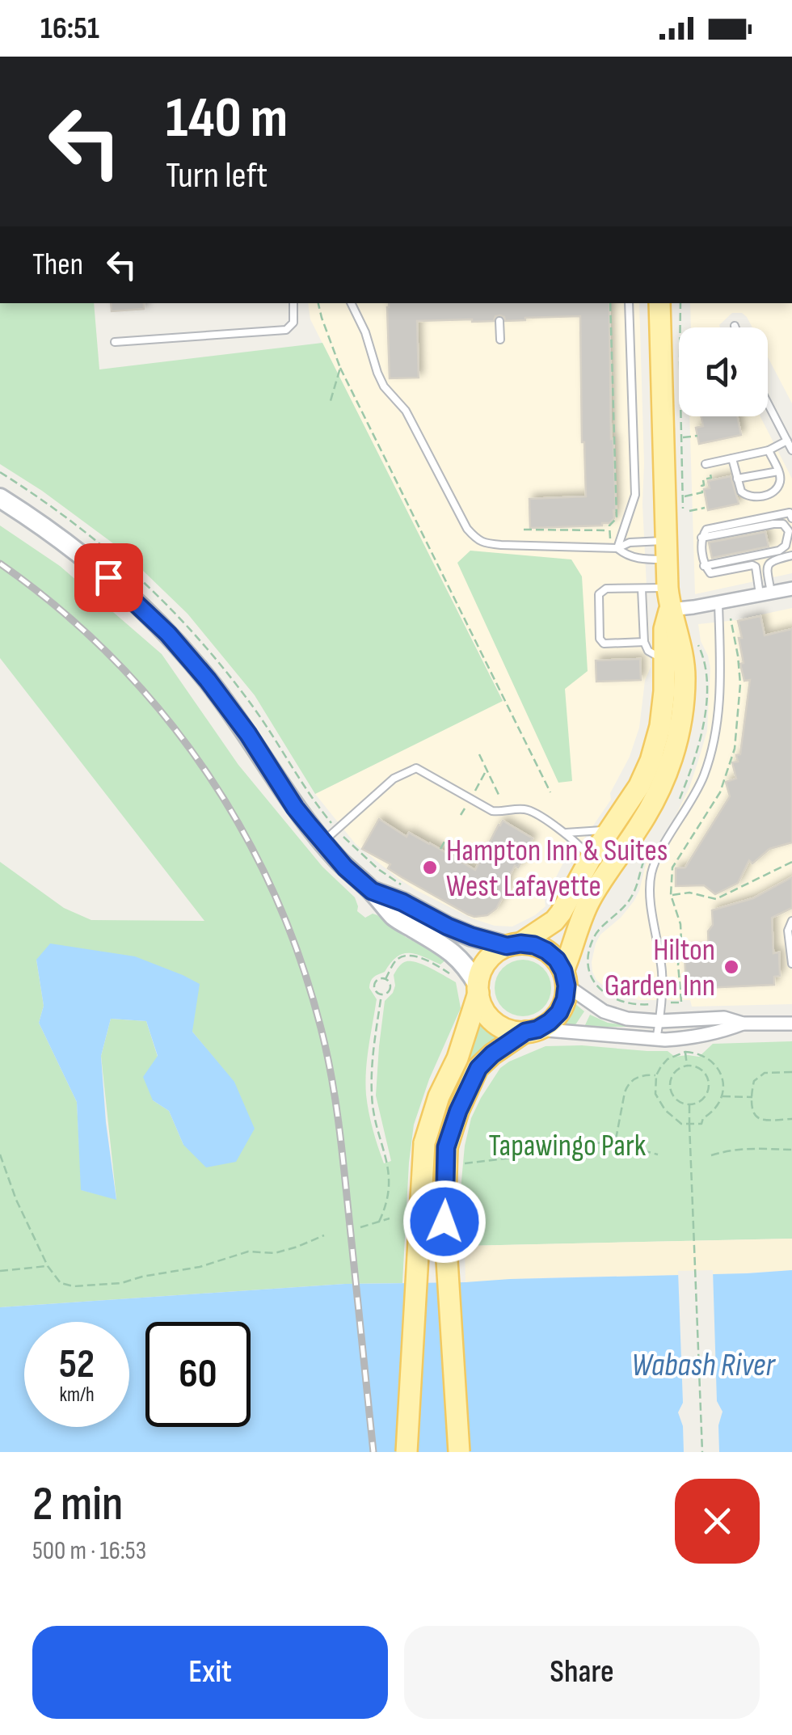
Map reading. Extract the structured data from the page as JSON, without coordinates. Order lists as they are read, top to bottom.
{
  "water": ["Wabash River"],
  "parks": ["Tapawingo Park"],
  "places": ["Hampton Inn & Suites West Lafayette", "Hilton Garden Inn"],
  "page": {
    "status": "16:51",
    "turn": ["140 m", "Turn left"],
    "then": "Then",
    "speed": "52 km/h",
    "limit": "60",
    "heading": ["2 min", "500 m · 16:53"],
    "buttons": ["Exit", "Share"]
  }
}
